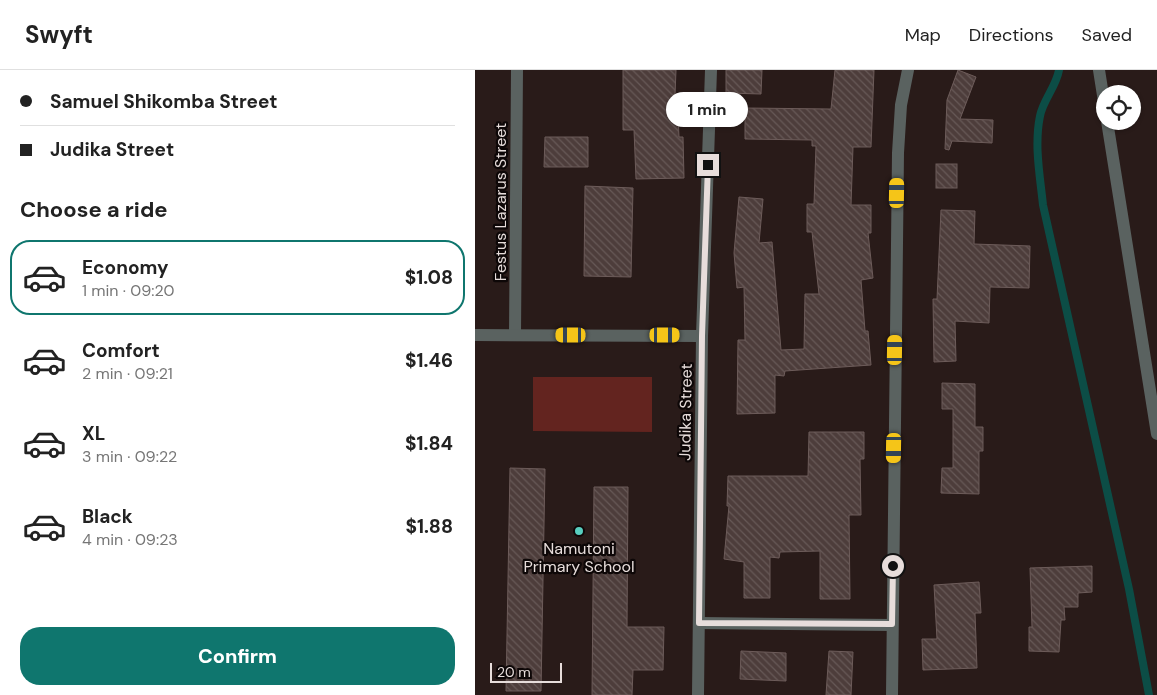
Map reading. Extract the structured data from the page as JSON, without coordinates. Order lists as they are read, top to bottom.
{
  "streets": {
    "street": ["Festus Lazarus Street", "Judika Street"]
  },
  "places": ["Namutoni Primary School"],
  "scale_bar": "20 m",
  "page": {
    "header": "Swyft",
    "nav": ["Map", "Directions", "Saved"],
    "banner": ["Samuel Shikomba Street", "Judika Street"],
    "bubble": "1 min",
    "heading": "Choose a ride",
    "list": [
      {
        "name": "Economy",
        "note": "1 min · 09:20",
        "value": "$1.08"
      },
      {
        "name": "Comfort",
        "note": "2 min · 09:21",
        "value": "$1.46"
      },
      {
        "name": "XL",
        "note": "3 min · 09:22",
        "value": "$1.84"
      },
      {
        "name": "Black",
        "note": "4 min · 09:23",
        "value": "$1.88"
      }
    ],
    "buttons": "Confirm",
    "scale": "20 m"
  }
}
